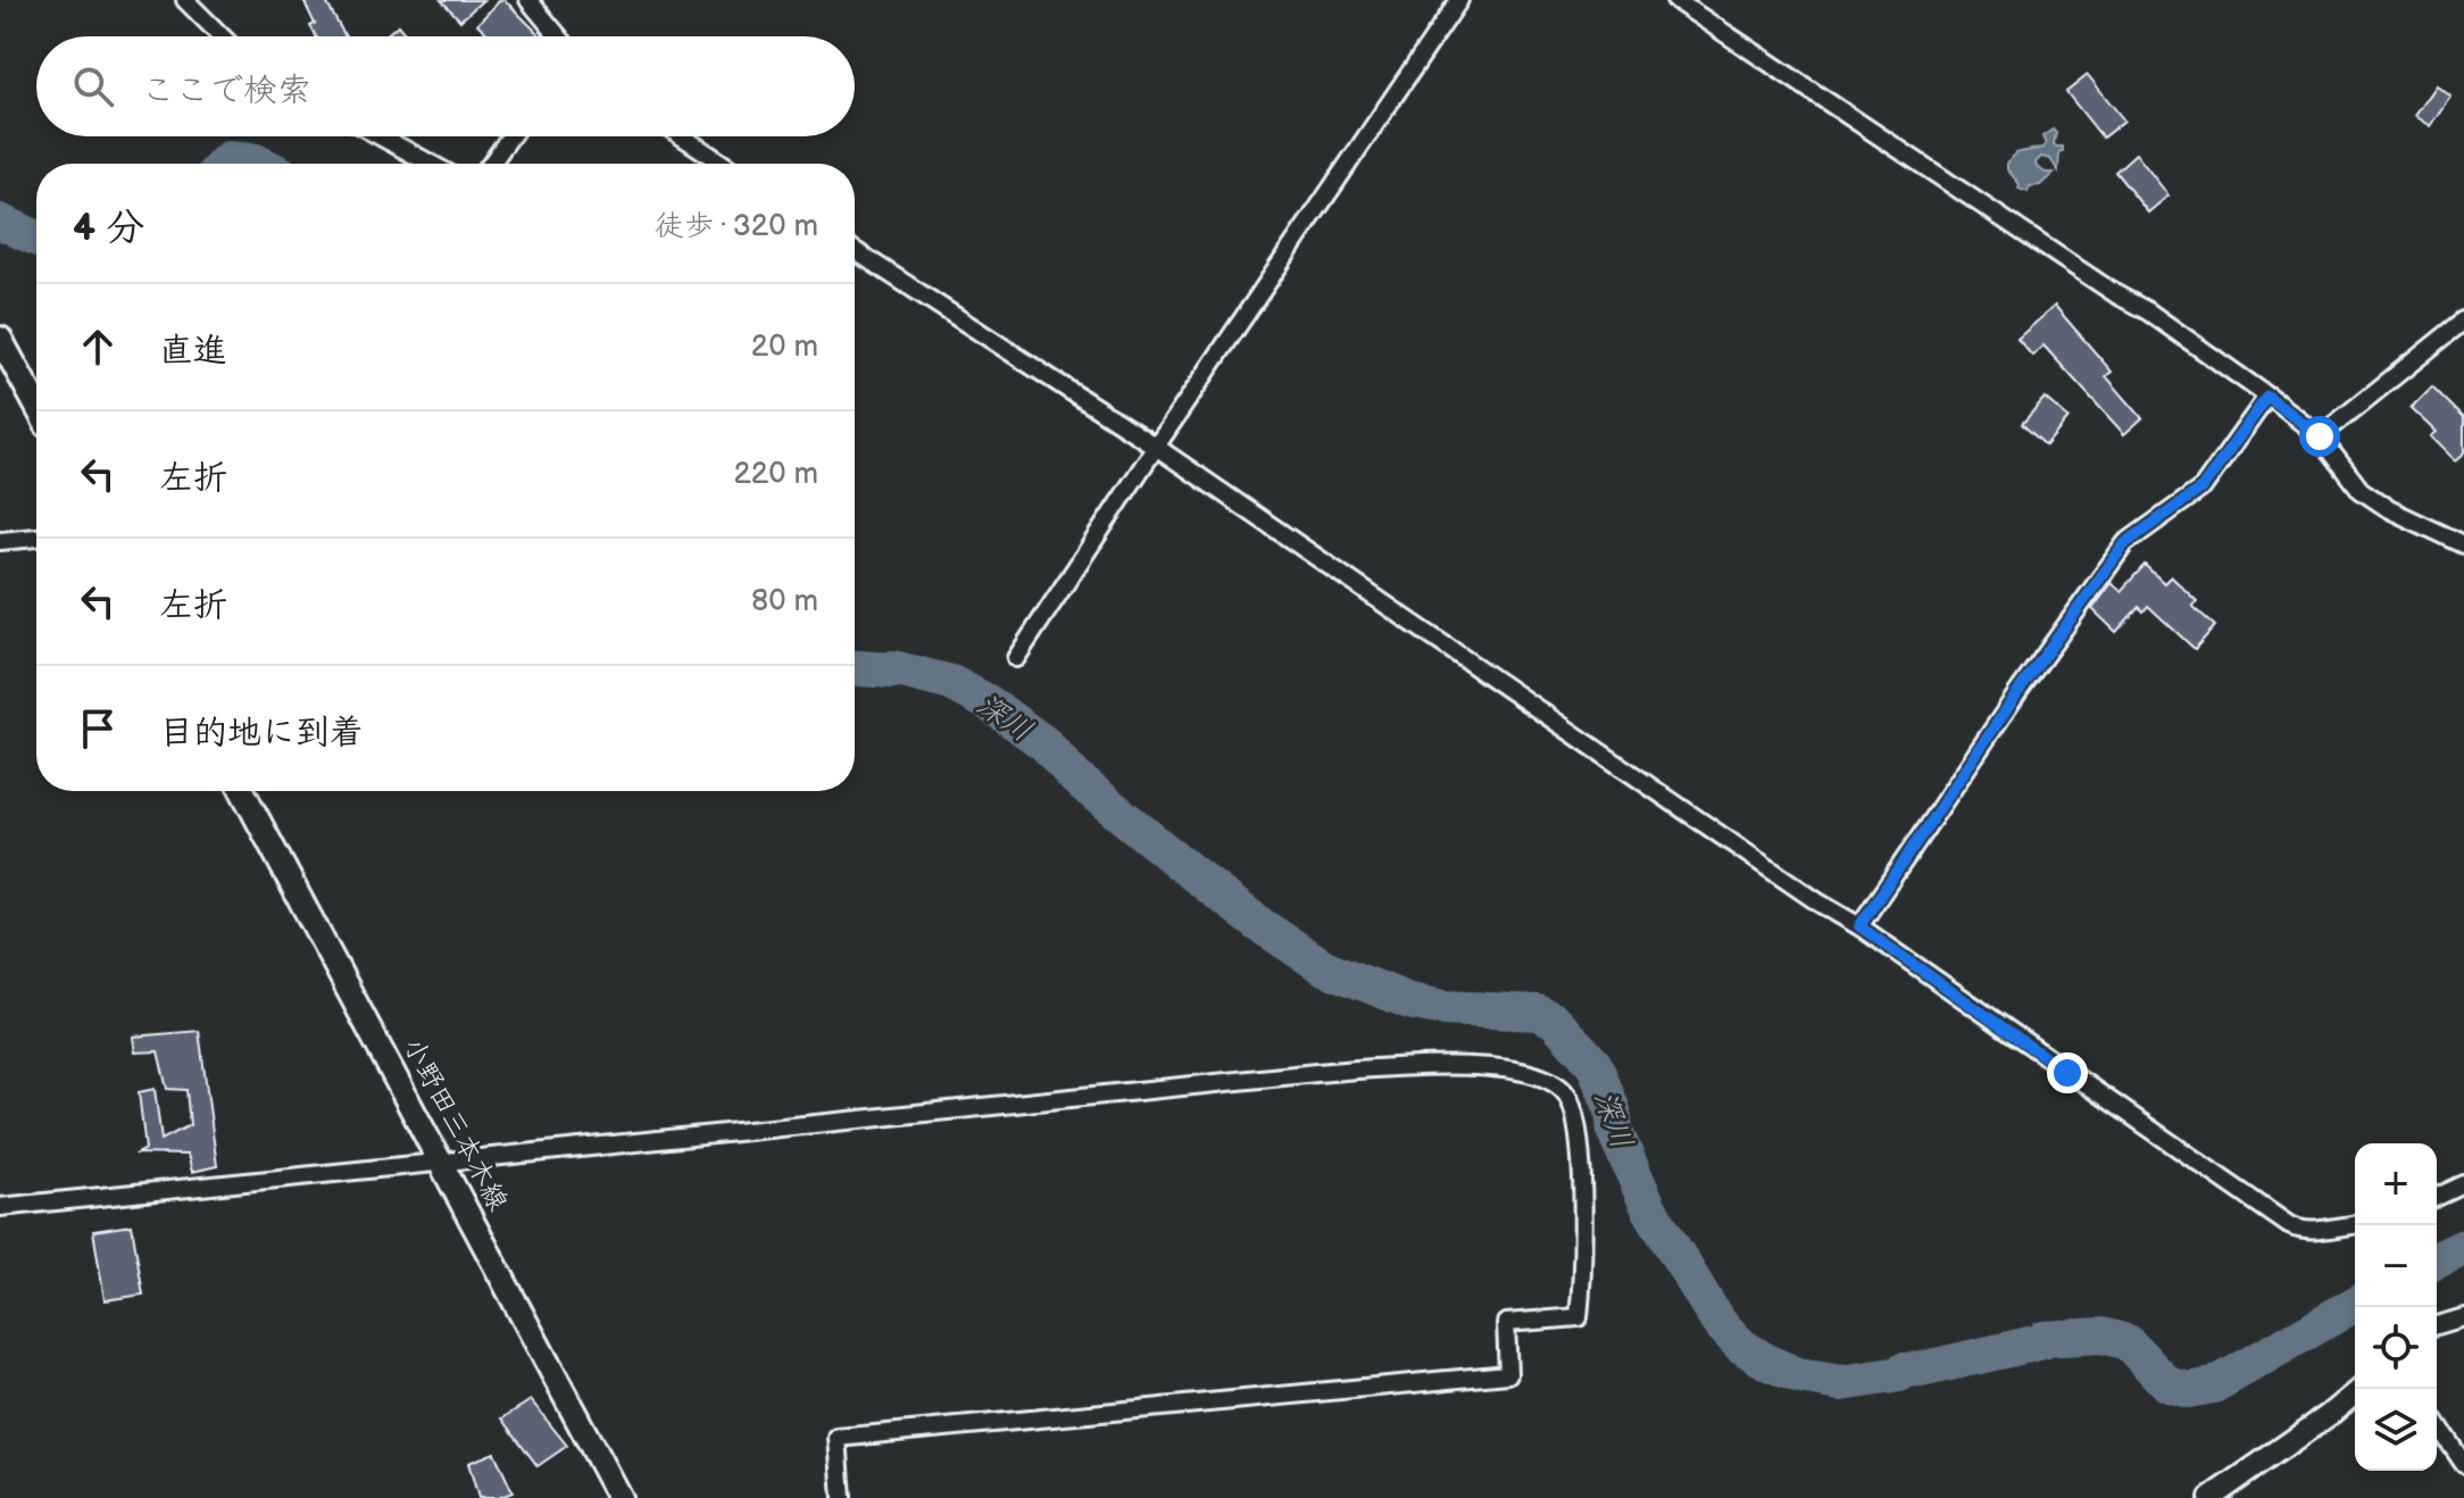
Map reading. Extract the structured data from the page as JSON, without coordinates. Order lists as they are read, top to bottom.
{
  "streets": {
    "main road": ["小野田三本木線"]
  },
  "water": ["深川"],
  "page": {
    "search": "ここで検索",
    "heading": ["4 分", "徒歩 · 320 m"],
    "list": [
      ["直進", "20 m"],
      ["左折", "220 m"],
      ["左折", "80 m"],
      "目的地に到着"
    ],
    "map_buttons": ["+", "−"]
  }
}
